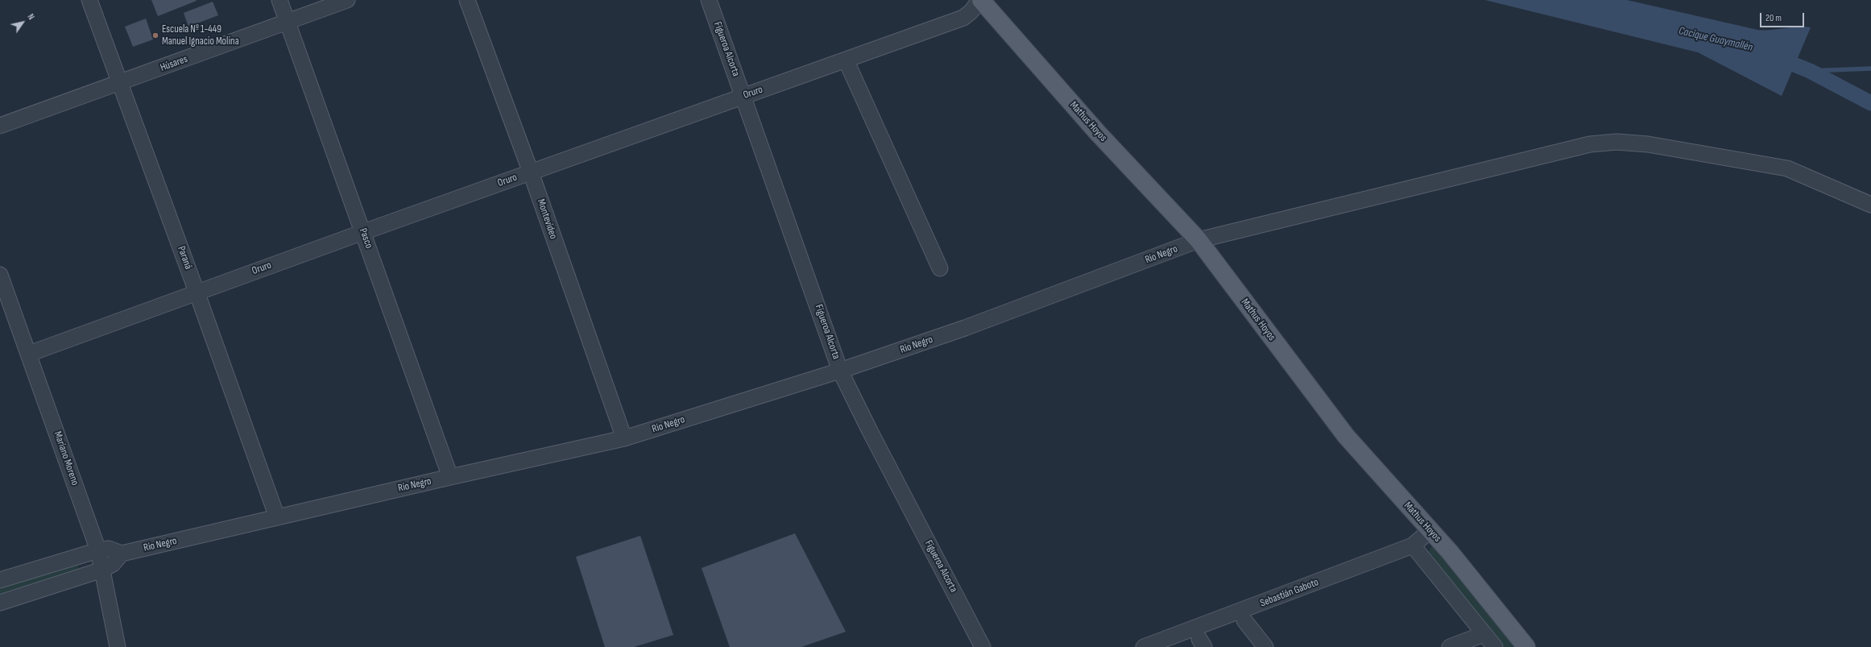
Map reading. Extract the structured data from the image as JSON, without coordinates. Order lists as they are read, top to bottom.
{
  "streets": {
    "main road": ["Mathus Hoyos"],
    "street": [
      "Figueroa Alcorta",
      "Húsares",
      "Oruro",
      "Montevideo",
      "Pasco",
      "Río Negro",
      "Paraná",
      "Mariano Moreno",
      "Sebastián Gaboto"
    ]
  },
  "crossings": [
    ["Figueroa Alcorta", "Oruro"],
    ["Figueroa Alcorta", "Río Negro"],
    ["Húsares", "Pasco"],
    ["Húsares", "Paraná"],
    ["Oruro", "Mathus Hoyos"],
    ["Oruro", "Montevideo"],
    ["Oruro", "Pasco"],
    ["Oruro", "Paraná"],
    ["Oruro", "Mariano Moreno"],
    ["Mathus Hoyos", "Río Negro"],
    ["Mathus Hoyos", "Sebastián Gaboto"],
    ["Montevideo", "Río Negro"],
    ["Pasco", "Río Negro"],
    ["Río Negro", "Paraná"],
    ["Río Negro", "Mariano Moreno"]
  ],
  "water": ["Cacique Guaymallén"],
  "places": ["Escuela Nº 1-449 Manuel Ignacio Molina"],
  "scale_bar": "20 m",
  "north": "top right"
}
